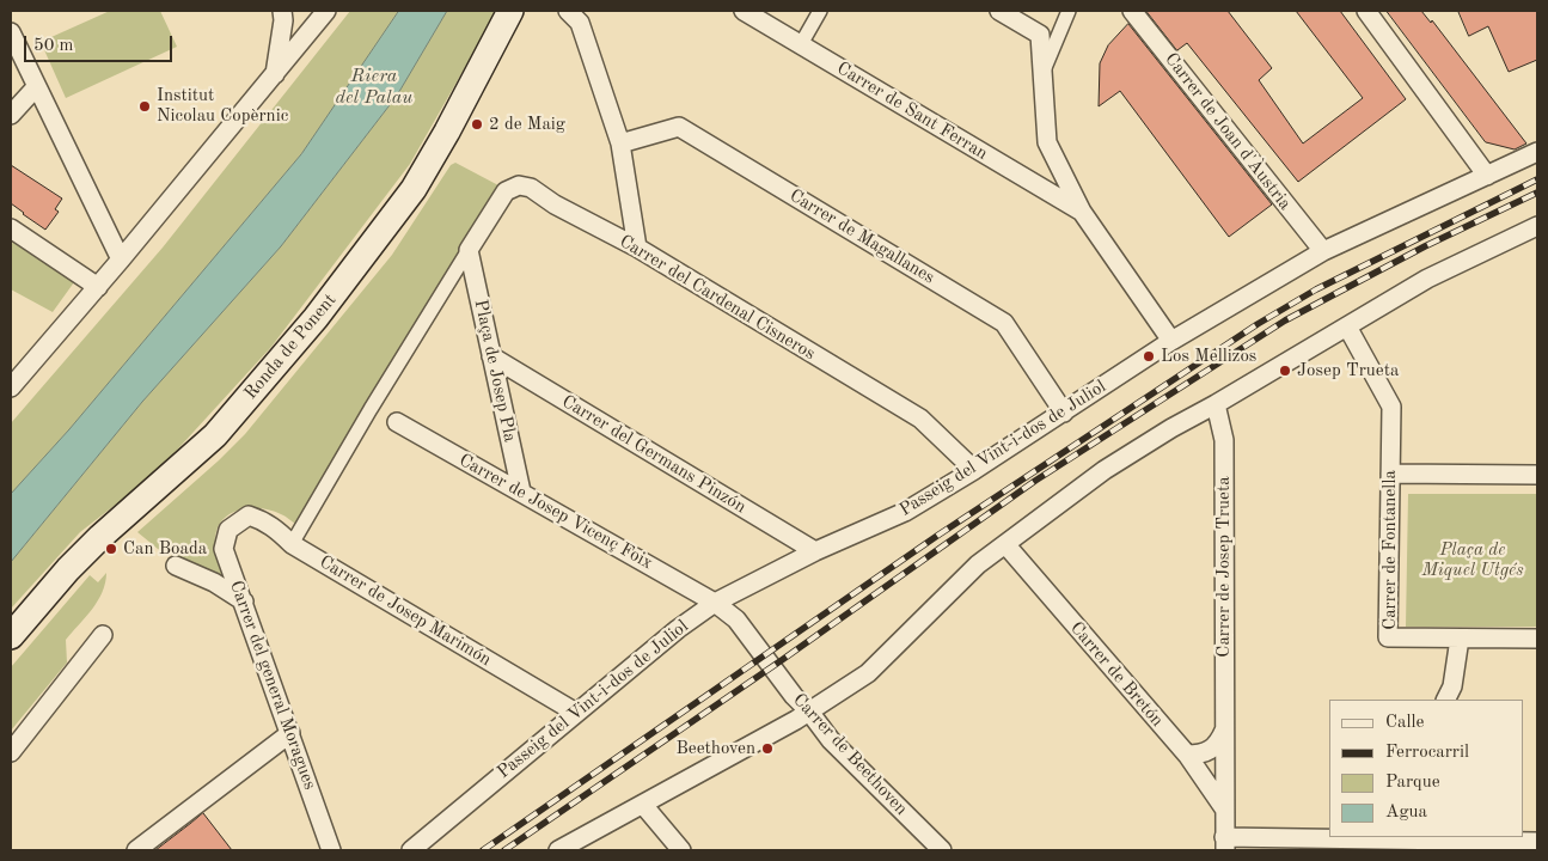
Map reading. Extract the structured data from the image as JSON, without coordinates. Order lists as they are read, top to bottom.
{
  "streets": {
    "main road": ["Ronda de Ponent"],
    "street": [
      "Carrer de Sant Ferran",
      "Carrer de Joan d'Àustria",
      "Carrer de Magallanes",
      "Carrer del Cardenal Cisneros",
      "Plaça de Josep Pla",
      "Passeig del Vint-i-dos de Juliol",
      "Carrer del Germans Pinzón",
      "Carrer de Josep Vicenç Foix",
      "Carrer de Fontanella",
      "Carrer de Josep Trueta",
      "Carrer de Josep Marimón",
      "Carrer de Bretón",
      "Carrer del general Moragues",
      "Carrer de Beethoven"
    ]
  },
  "crossings": [
    ["Carrer de Joan d'Àustria", "Passeig del Vint-i-dos de Juliol"],
    ["Carrer de Magallanes", "Passeig del Vint-i-dos de Juliol"],
    ["Carrer del Cardenal Cisneros", "Plaça de Josep Pla"],
    ["Carrer del Cardenal Cisneros", "Passeig del Vint-i-dos de Juliol"],
    ["Plaça de Josep Pla", "Carrer del Germans Pinzón"],
    ["Plaça de Josep Pla", "Carrer de Josep Vicenç Foix"],
    ["Passeig del Vint-i-dos de Juliol", "Carrer del Germans Pinzón"],
    ["Passeig del Vint-i-dos de Juliol", "Carrer de Josep Vicenç Foix"],
    ["Passeig del Vint-i-dos de Juliol", "Carrer de Josep Marimón"],
    ["Passeig del Vint-i-dos de Juliol", "Carrer de Beethoven"],
    ["Carrer de Josep Vicenç Foix", "Carrer de Beethoven"],
    ["Carrer de Josep Trueta", "Carrer de Bretón"],
    ["Carrer de Josep Marimón", "Carrer del general Moragues"]
  ],
  "water": ["Riera del Palau"],
  "parks": ["Plaça de Miquel Utgés"],
  "places": [
    "Institut Nicolau Copèrnic",
    "2 de Maig",
    "Los Mellizos",
    "Josep Trueta",
    "Can Boada",
    "Beethoven"
  ],
  "legend": [
    "Calle",
    "Ferrocarril",
    "Parque",
    "Agua"
  ],
  "scale_bar": "50 m"
}
